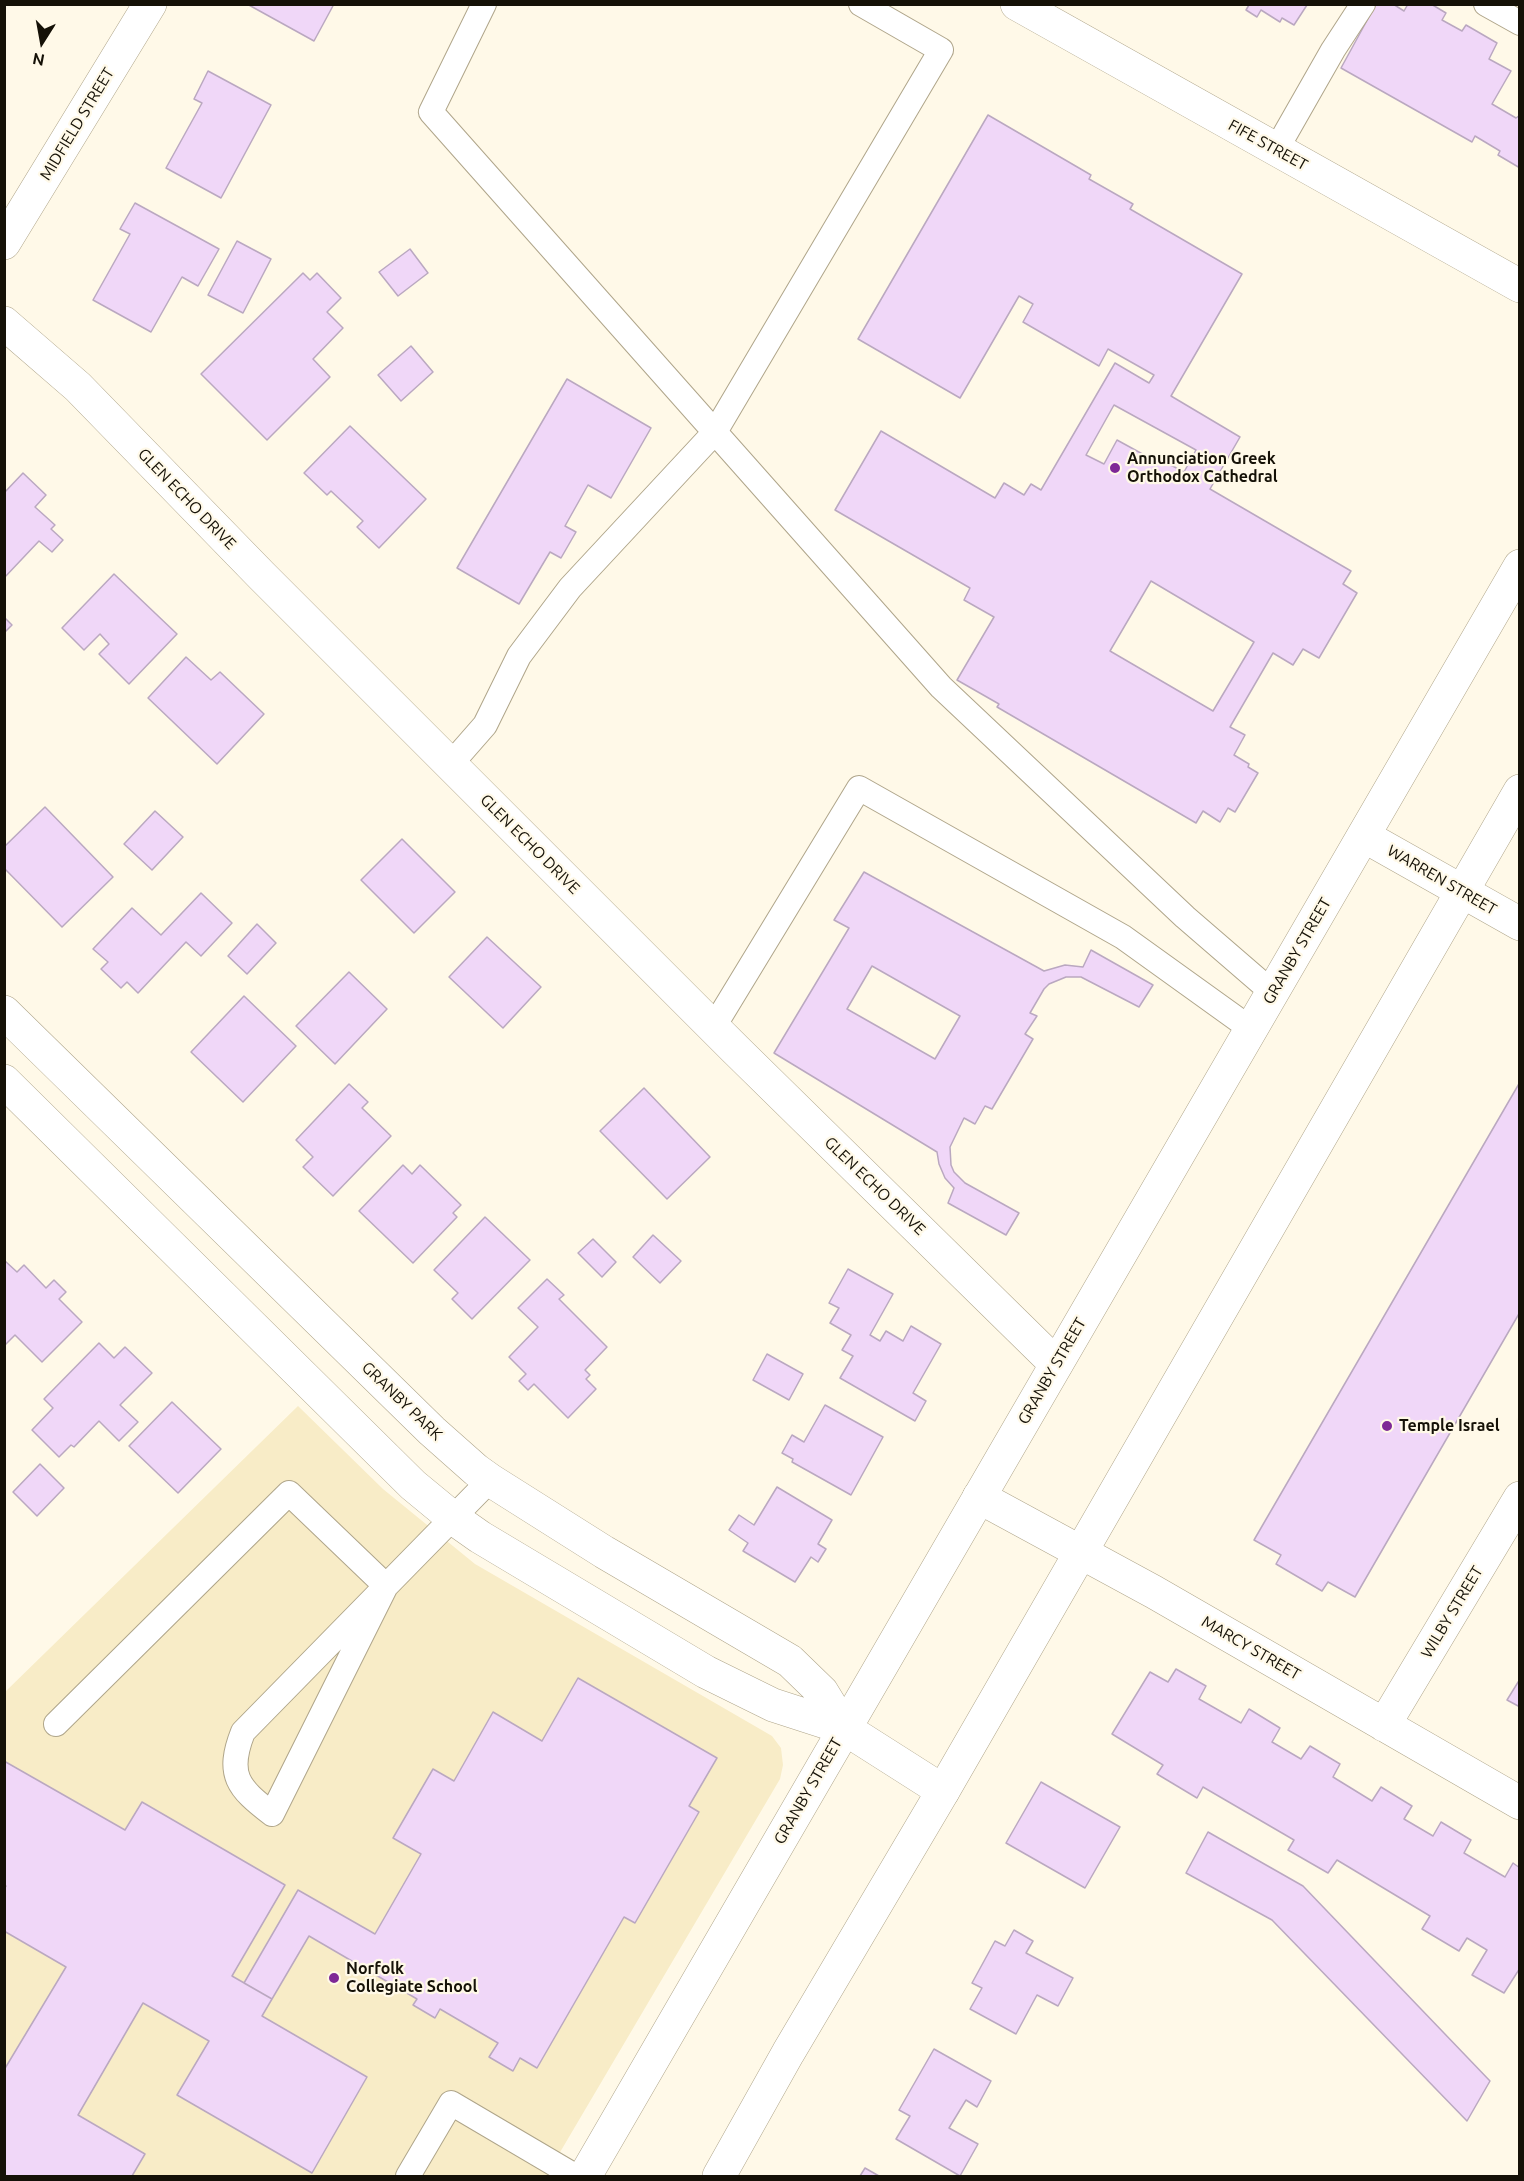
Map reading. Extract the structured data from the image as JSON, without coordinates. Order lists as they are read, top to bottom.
{
  "streets": {
    "street": [
      "MIDFIELD STREET",
      "FIFE STREET",
      "GLEN ECHO DRIVE",
      "WARREN STREET",
      "GRANBY STREET",
      "GRANBY PARK",
      "WILBY STREET",
      "MARCY STREET"
    ]
  },
  "crossings": [
    ["GLEN ECHO DRIVE", "GRANBY STREET"],
    ["WARREN STREET", "GRANBY STREET"],
    ["GRANBY STREET", "GRANBY PARK"],
    ["GRANBY STREET", "MARCY STREET"],
    ["WILBY STREET", "MARCY STREET"]
  ],
  "places": ["Annunciation Greek Orthodox Cathedral", "Temple Israel", "Norfolk Collegiate School"],
  "north": "bottom"
}
